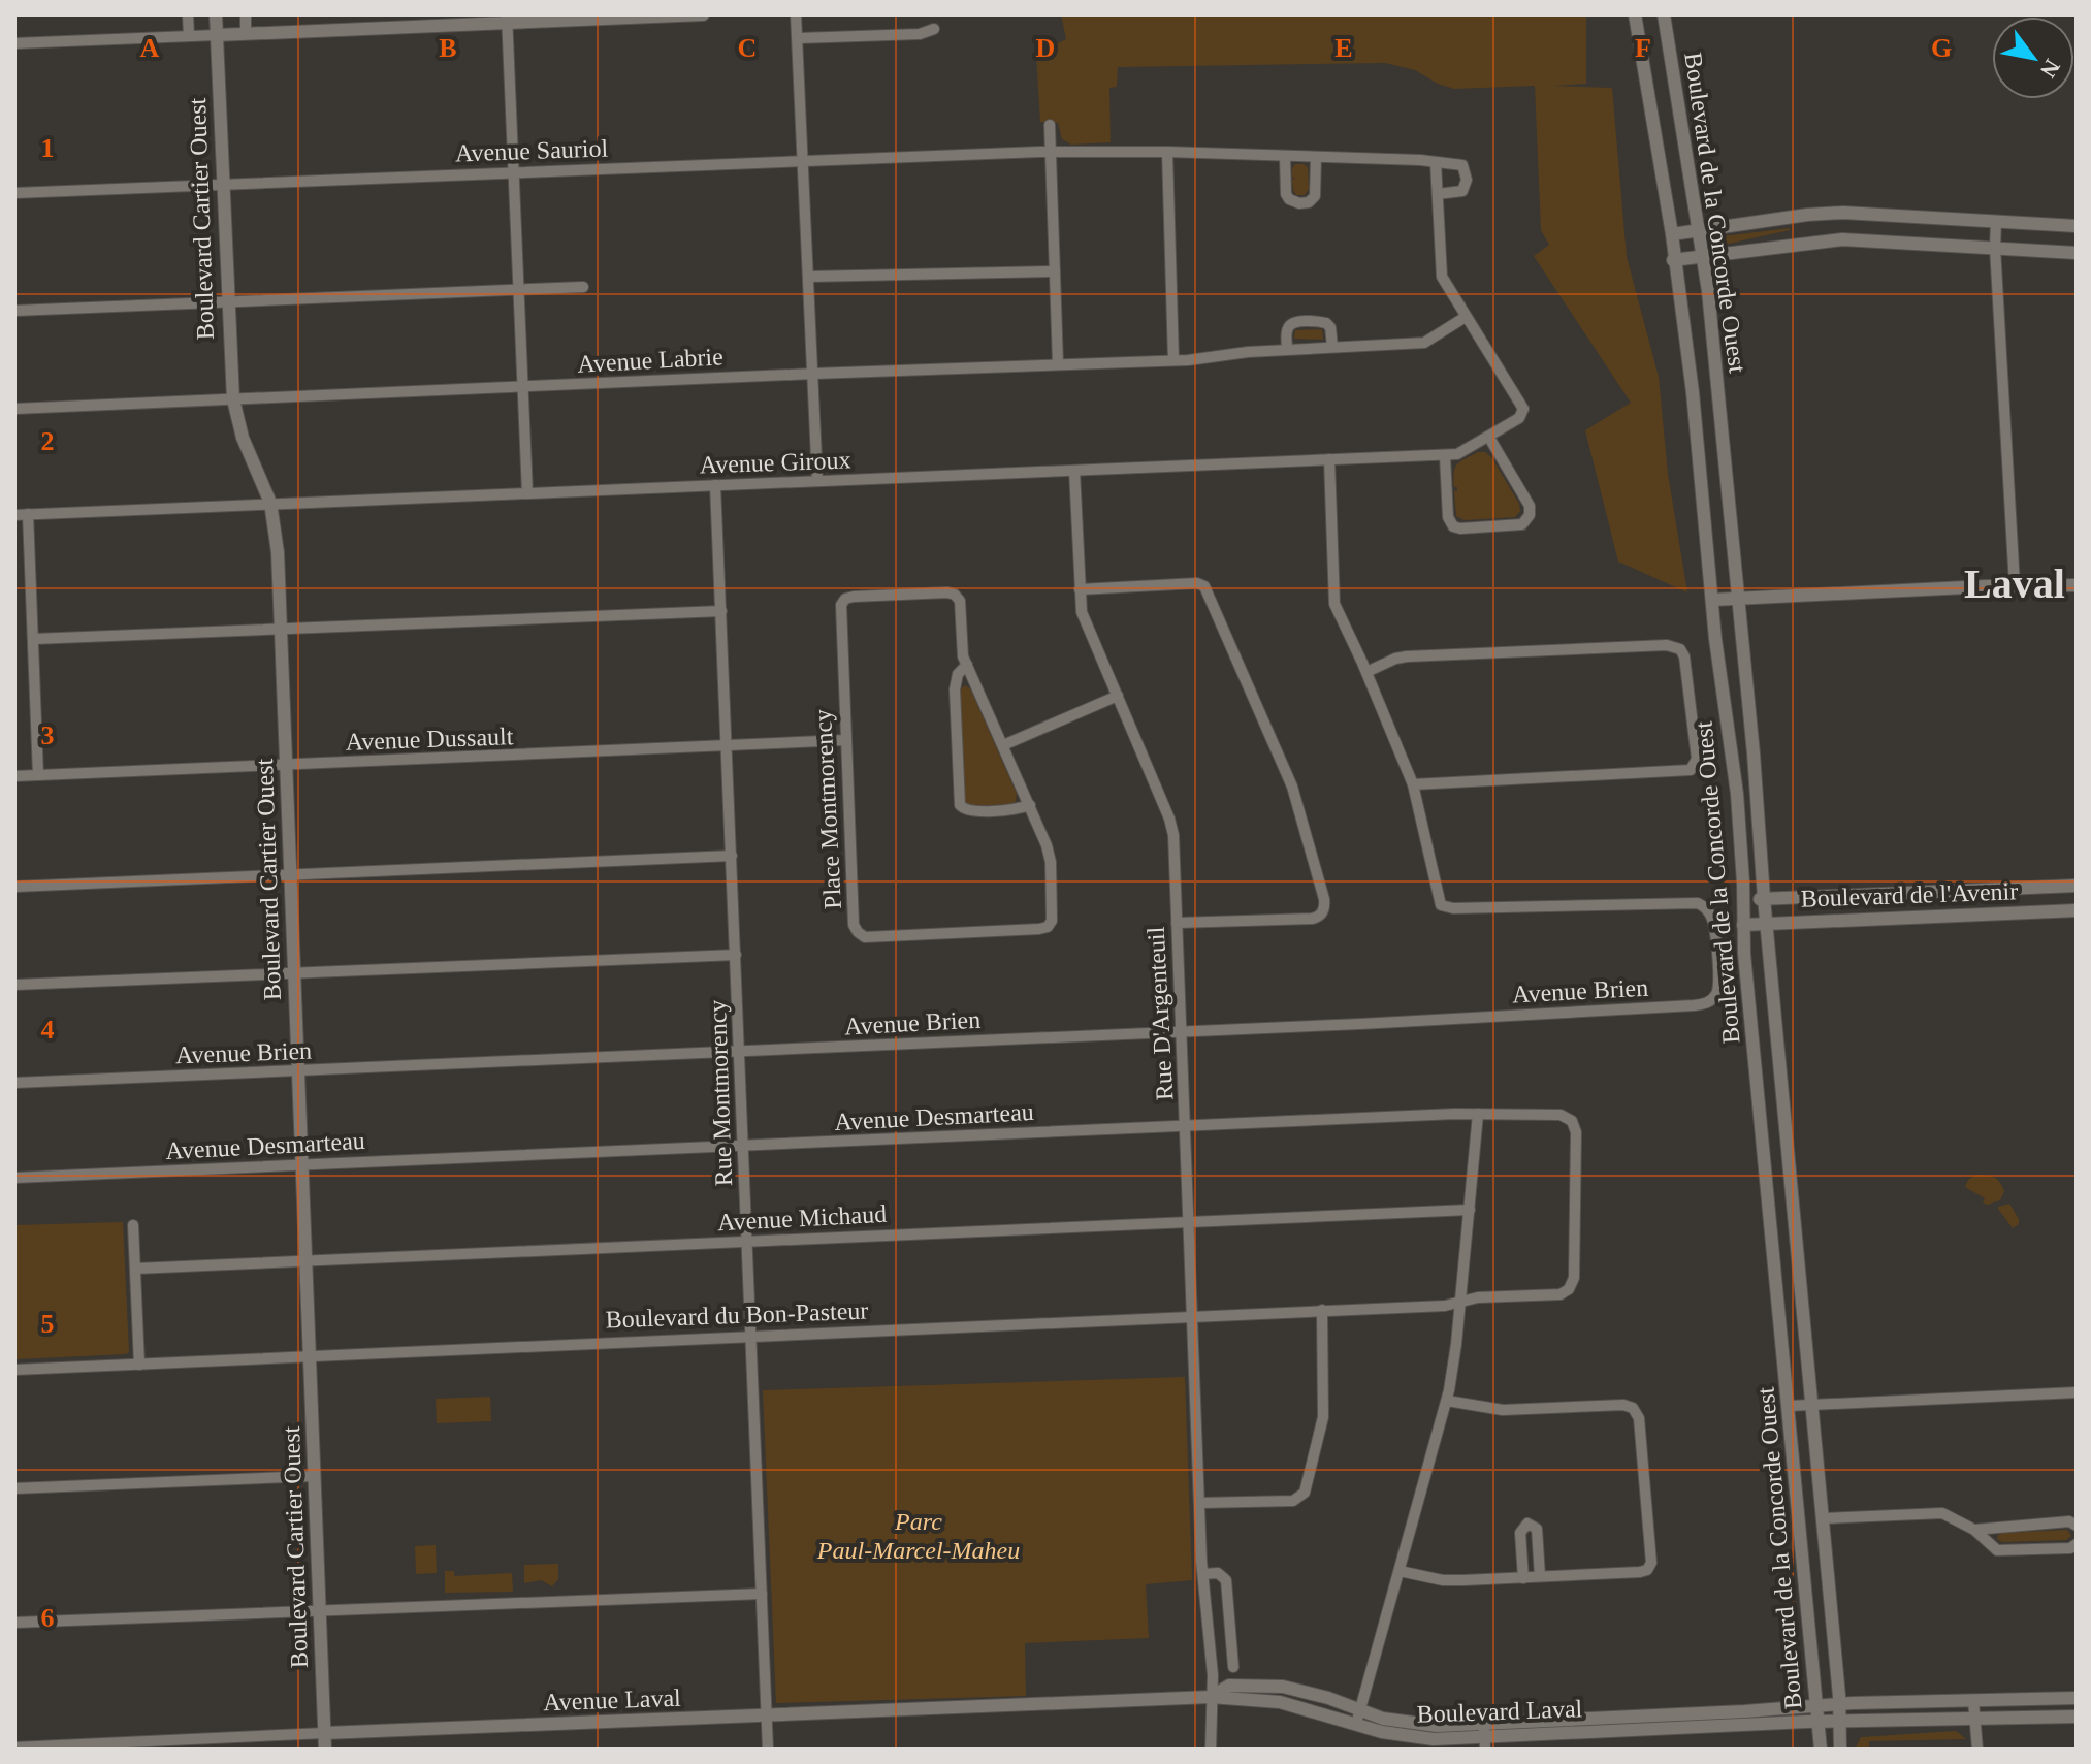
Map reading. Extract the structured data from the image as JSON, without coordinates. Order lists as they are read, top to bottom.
{
  "streets": {
    "street": [
      "Avenue Sauriol",
      "Boulevard de la Concorde Ouest",
      "Boulevard Cartier Ouest",
      "Avenue Labrie",
      "Avenue Giroux",
      "Avenue Dussault",
      "Place Montmorency",
      "Boulevard de l'Avenir",
      "Avenue Brien",
      "Rue D'Argenteuil",
      "Rue Montmorency",
      "Avenue Desmarteau",
      "Avenue Michaud",
      "Boulevard du Bon-Pasteur",
      "Avenue Laval",
      "Boulevard Laval"
    ]
  },
  "crossings": [
    ["Avenue Sauriol", "Boulevard Cartier Ouest"],
    ["Boulevard de la Concorde Ouest", "Boulevard de l'Avenir"],
    ["Boulevard de la Concorde Ouest", "Boulevard Laval"],
    ["Boulevard Cartier Ouest", "Avenue Labrie"],
    ["Boulevard Cartier Ouest", "Avenue Giroux"],
    ["Boulevard Cartier Ouest", "Avenue Dussault"],
    ["Boulevard Cartier Ouest", "Avenue Brien"],
    ["Boulevard Cartier Ouest", "Avenue Desmarteau"],
    ["Boulevard Cartier Ouest", "Avenue Michaud"],
    ["Boulevard Cartier Ouest", "Boulevard du Bon-Pasteur"],
    ["Boulevard Cartier Ouest", "Avenue Laval"],
    ["Avenue Labrie", "Avenue Giroux"],
    ["Avenue Giroux", "Rue D'Argenteuil"],
    ["Avenue Giroux", "Rue Montmorency"],
    ["Avenue Dussault", "Place Montmorency"],
    ["Avenue Dussault", "Rue Montmorency"],
    ["Avenue Brien", "Rue D'Argenteuil"],
    ["Avenue Brien", "Rue Montmorency"],
    ["Rue D'Argenteuil", "Avenue Desmarteau"],
    ["Rue D'Argenteuil", "Avenue Michaud"],
    ["Rue D'Argenteuil", "Boulevard du Bon-Pasteur"],
    ["Rue D'Argenteuil", "Avenue Laval"],
    ["Rue D'Argenteuil", "Boulevard Laval"],
    ["Rue Montmorency", "Avenue Desmarteau"],
    ["Rue Montmorency", "Avenue Michaud"],
    ["Rue Montmorency", "Boulevard du Bon-Pasteur"],
    ["Rue Montmorency", "Avenue Laval"],
    ["Avenue Desmarteau", "Boulevard du Bon-Pasteur"],
    ["Avenue Laval", "Boulevard Laval"]
  ],
  "districts": ["Laval"],
  "parks": ["Parc Paul-Marcel-Maheu"],
  "north": "bottom right",
  "grid": {
    "columns": [
      "A",
      "B",
      "C",
      "D",
      "E",
      "F",
      "G"
    ],
    "rows": [
      "1",
      "2",
      "3",
      "4",
      "5",
      "6"
    ]
  }
}
